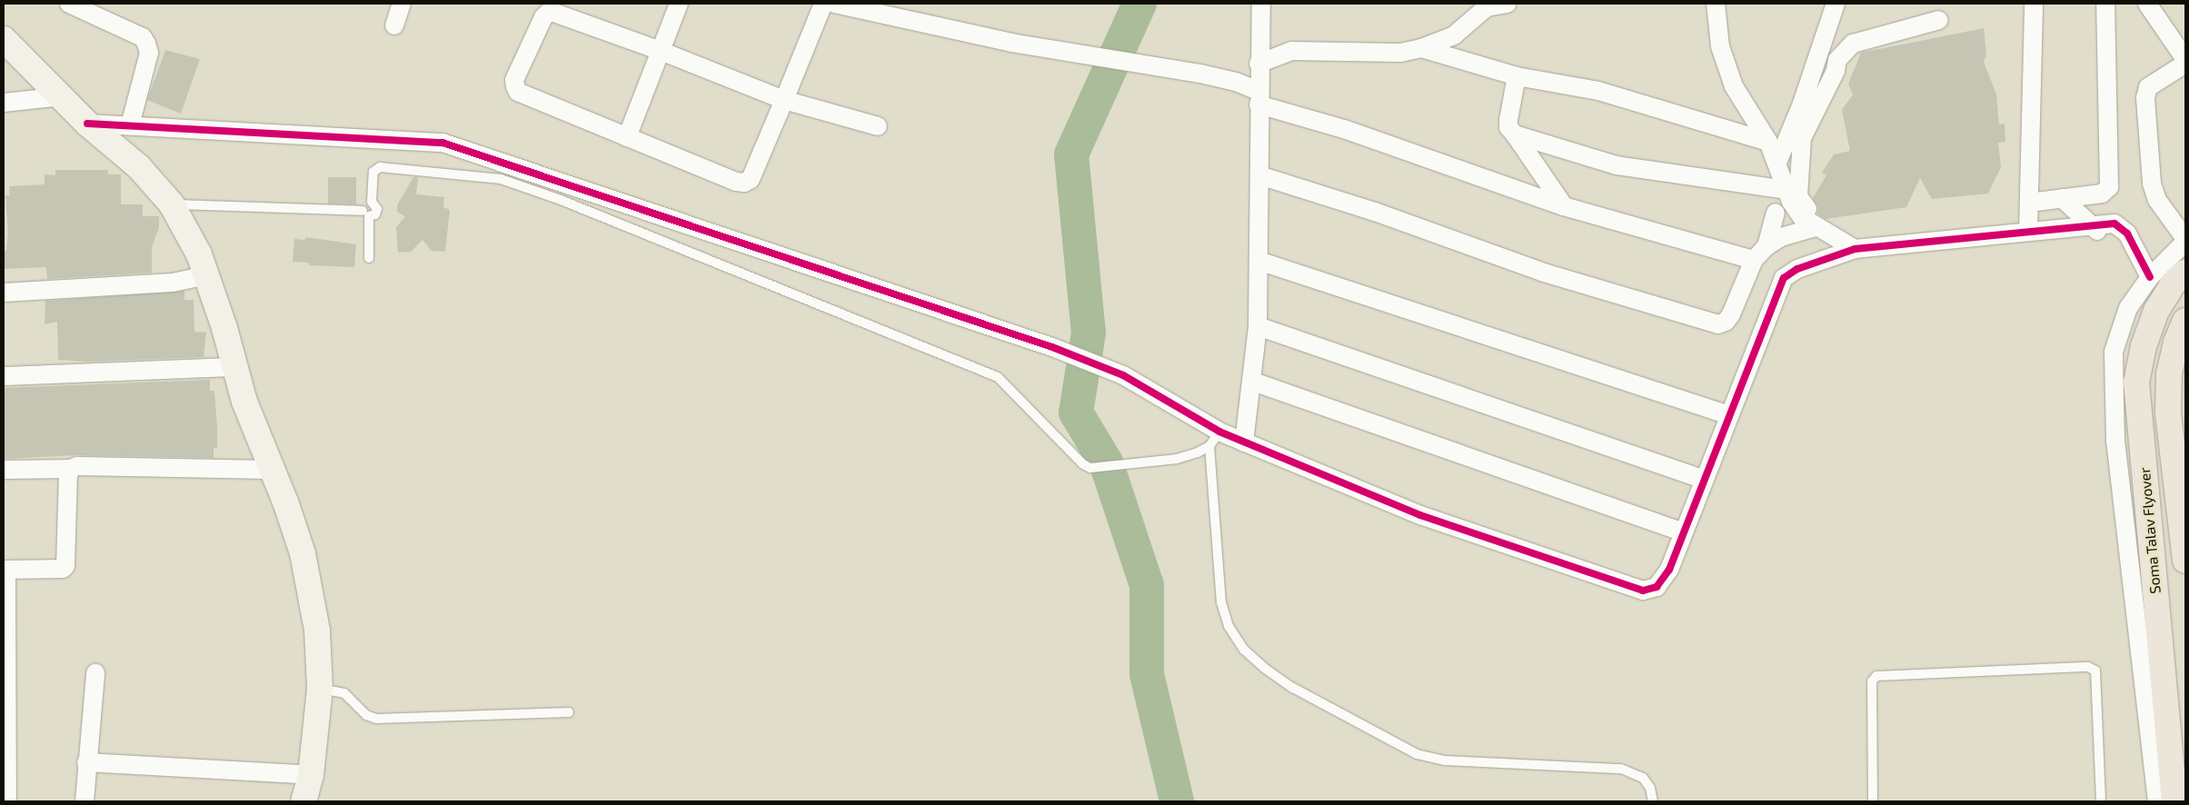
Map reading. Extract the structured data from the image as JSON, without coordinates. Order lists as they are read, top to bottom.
{
  "streets": {
    "main road": ["Soma Talav Flyover"]
  }
}
